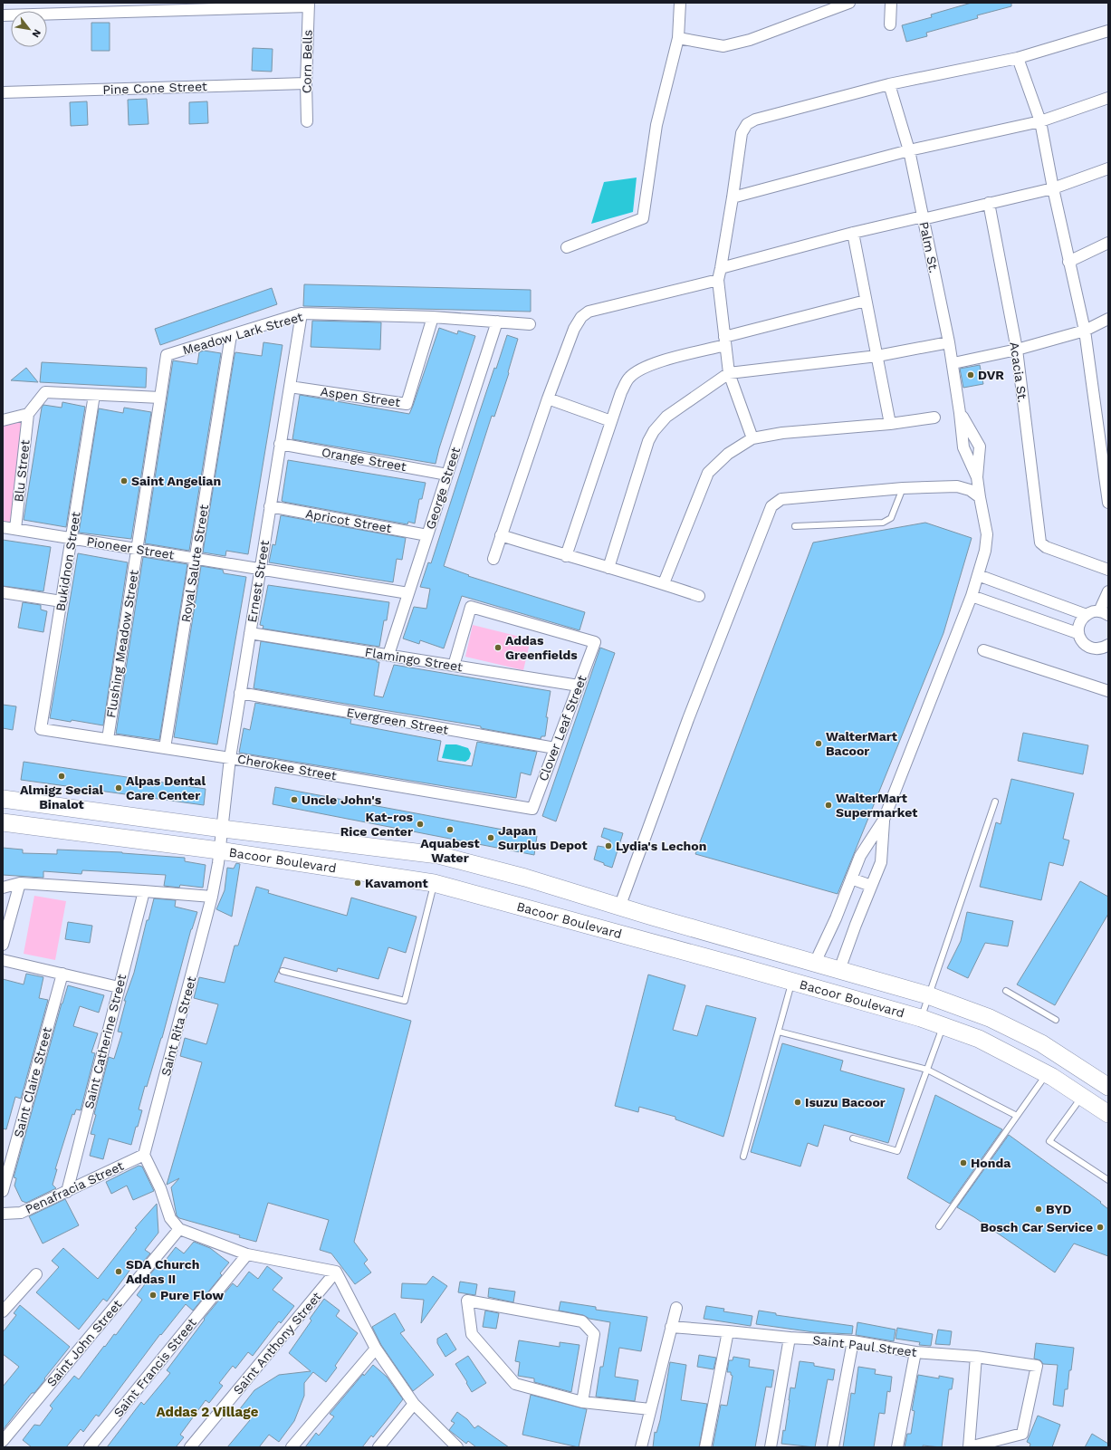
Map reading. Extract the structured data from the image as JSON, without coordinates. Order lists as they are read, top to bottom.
{
  "streets": {
    "main road": ["Bacoor Boulevard"],
    "street": [
      "Corn Bells",
      "Pine Cone Street",
      "Palm St.",
      "Meadow Lark Street",
      "Acacia St.",
      "Aspen Street",
      "Orange Street",
      "Blu Street",
      "George Street",
      "Apricot Street",
      "Pioneer Street",
      "Bukidnon Street",
      "Royal Salute Street",
      "Ernest Street",
      "Flushing Meadow Street",
      "Flamingo Street",
      "Evergreen Street",
      "Clover Leaf Street",
      "Cherokee Street",
      "Saint Rita Street",
      "Saint Catherine Street",
      "Saint Claire Street",
      "Penafracia Street",
      "Saint John Street",
      "Saint Anthony Street",
      "Saint Paul Street",
      "Saint Francis Street"
    ]
  },
  "crossings": [
    ["Corn Bells", "Pine Cone Street"],
    ["Meadow Lark Street", "Aspen Street"],
    ["Meadow Lark Street", "George Street"],
    ["Meadow Lark Street", "Royal Salute Street"],
    ["Meadow Lark Street", "Ernest Street"],
    ["Meadow Lark Street", "Flushing Meadow Street"],
    ["Aspen Street", "Ernest Street"],
    ["Orange Street", "George Street"],
    ["Orange Street", "Ernest Street"],
    ["Blu Street", "Pioneer Street"],
    ["George Street", "Apricot Street"],
    ["George Street", "Pioneer Street"],
    ["George Street", "Flamingo Street"],
    ["Apricot Street", "Ernest Street"],
    ["Pioneer Street", "Bukidnon Street"],
    ["Pioneer Street", "Royal Salute Street"],
    ["Pioneer Street", "Ernest Street"],
    ["Pioneer Street", "Flushing Meadow Street"],
    ["Bukidnon Street", "Cherokee Street"],
    ["Royal Salute Street", "Cherokee Street"],
    ["Ernest Street", "Flamingo Street"],
    ["Ernest Street", "Evergreen Street"],
    ["Ernest Street", "Cherokee Street"],
    ["Ernest Street", "Bacoor Boulevard"],
    ["Ernest Street", "Saint Rita Street"],
    ["Flushing Meadow Street", "Cherokee Street"],
    ["Flamingo Street", "Clover Leaf Street"],
    ["Evergreen Street", "Clover Leaf Street"],
    ["Clover Leaf Street", "Cherokee Street"],
    ["Bacoor Boulevard", "Saint Rita Street"],
    ["Saint Rita Street", "Penafracia Street"],
    ["Saint Catherine Street", "Penafracia Street"]
  ],
  "districts": ["Addas 2 Village"],
  "places": [
    "DVR",
    "Saint Angelian",
    "Addas Greenfields",
    "WalterMart Bacoor",
    "Almigz Secial Binalot",
    "Alpas Dental Care Center",
    "Uncle John's",
    "WalterMart Supermarket",
    "Kat-ros Rice Center",
    "Aquabest Water",
    "Japan Surplus Depot",
    "Lydia's Lechon",
    "Kavamont",
    "Isuzu Bacoor",
    "Honda",
    "BYD",
    "Bosch Car Service",
    "SDA Church Addas II",
    "Pure Flow"
  ],
  "north": "bottom right"
}
